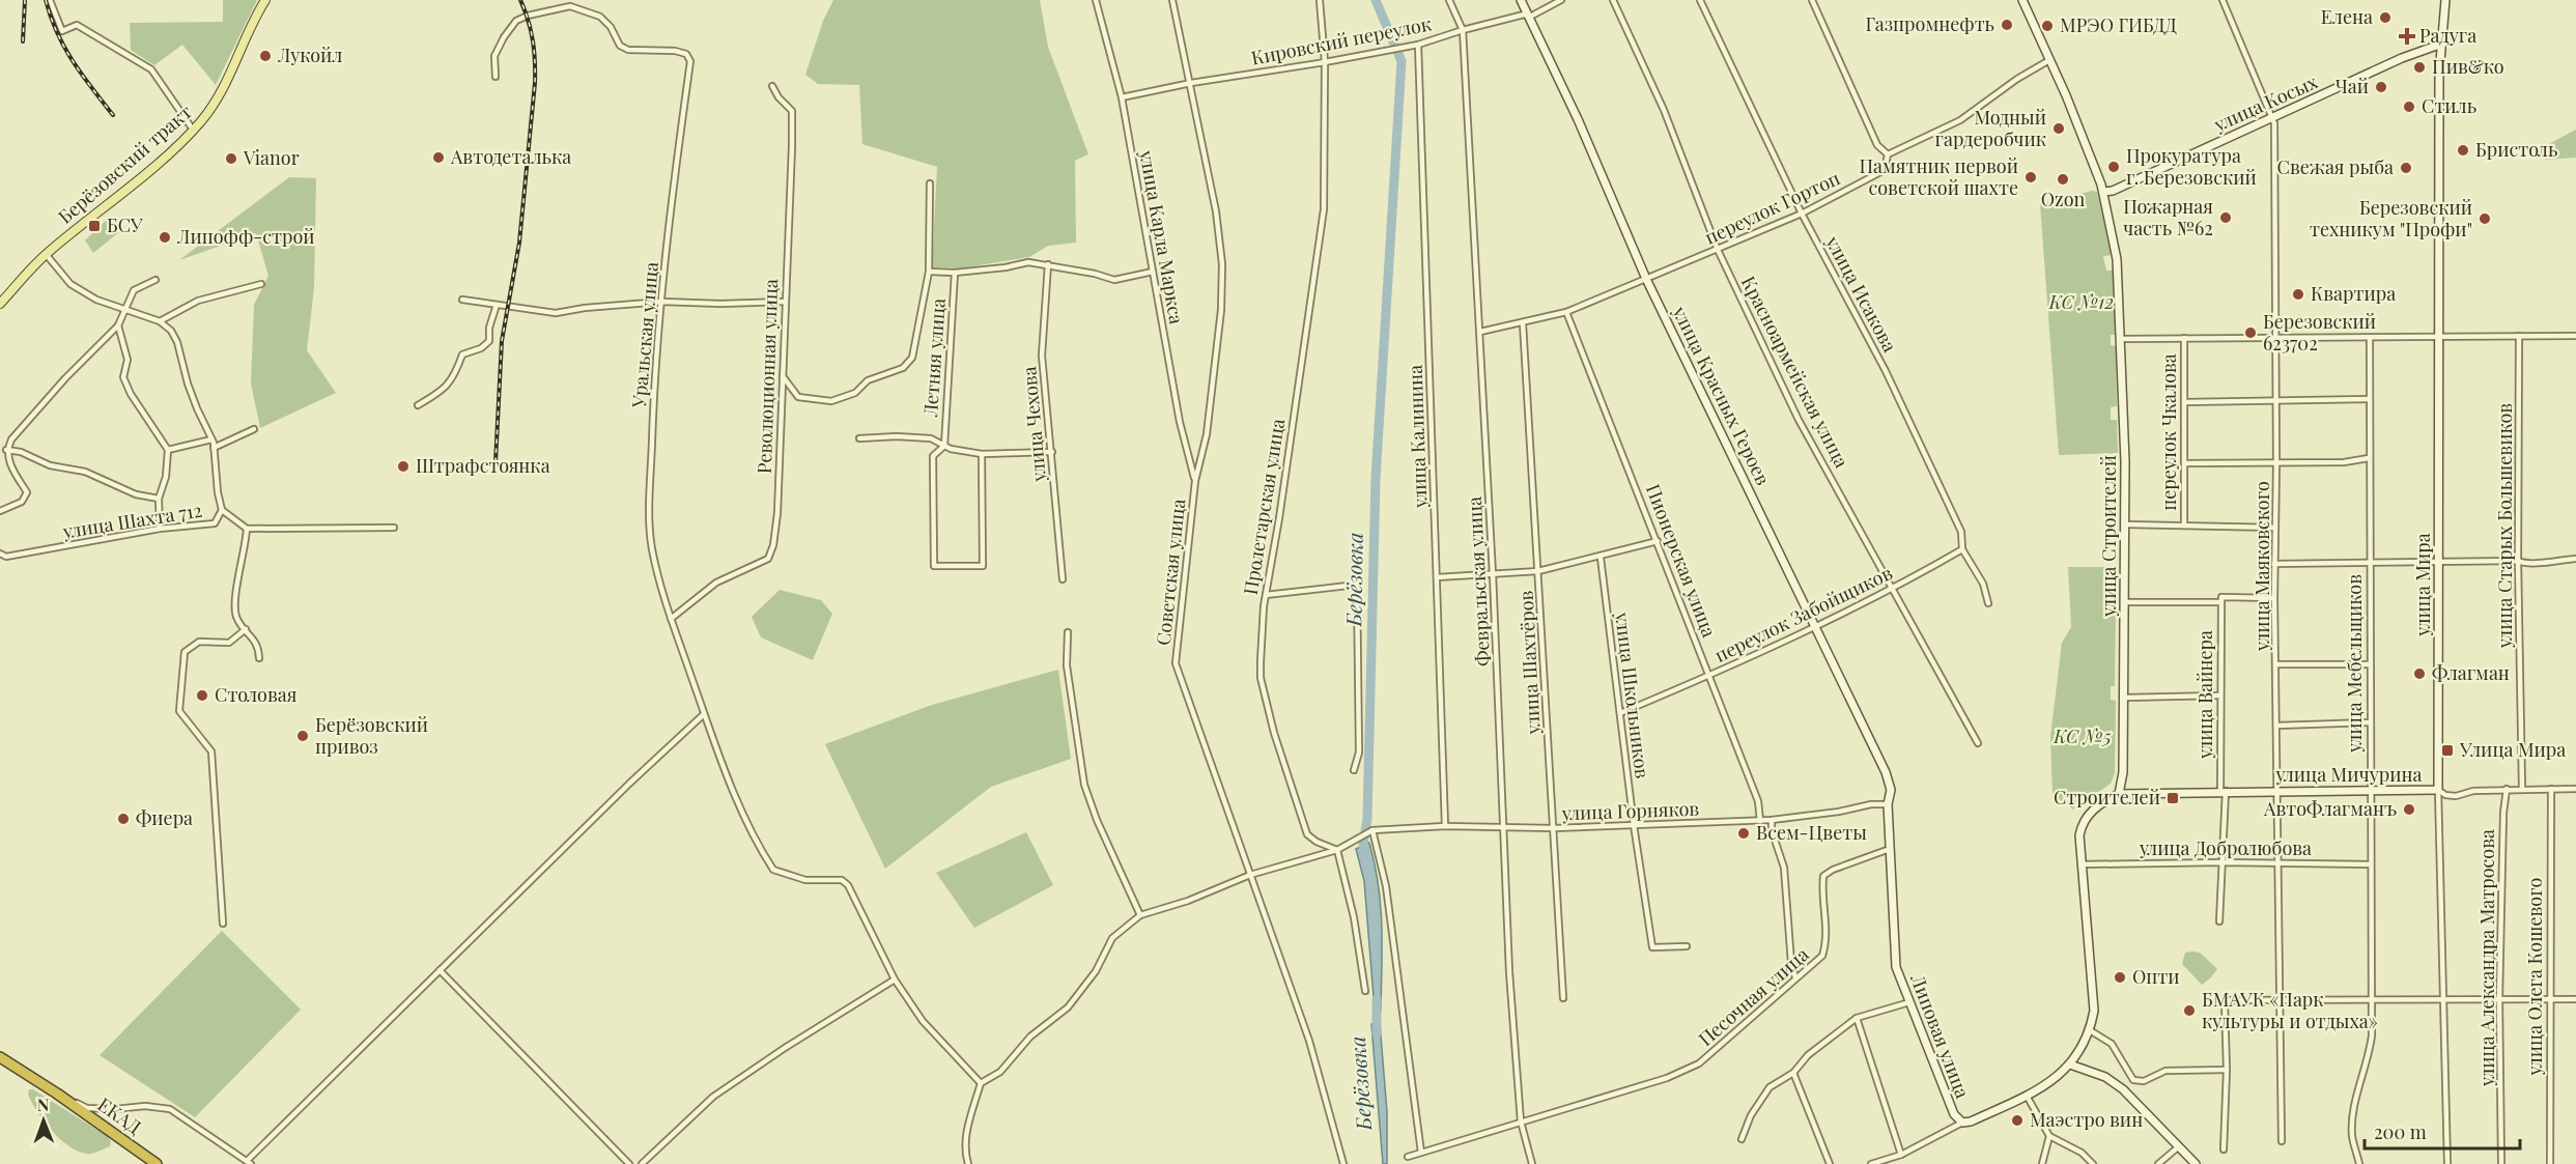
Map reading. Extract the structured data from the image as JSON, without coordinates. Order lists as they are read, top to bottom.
{
  "streets": {
    "highway": ["ЕКАД"],
    "main road": [
      "улица Косых",
      "Берёзовский тракт",
      "улица Красных Героев",
      "улица Строителей",
      "улица Мира",
      "улица Мичурина",
      "Липовая улица"
    ],
    "street": [
      "Кировский переулок",
      "переулок Гортоп",
      "улица Карла Маркса",
      "улица Исакова",
      "Уральская улица",
      "Летняя улица",
      "Красноармейская улица",
      "Революционная улица",
      "улица Чехова",
      "переулок Чкалова",
      "улица Калинина",
      "Пролетарская улица",
      "улица Шахта 712",
      "улица Старых Большевиков",
      "Пионерская улица",
      "улица Маяковского",
      "Советская улица",
      "Февральская улица",
      "переулок Забойщиков",
      "улица Шахтёров",
      "улица Мебельщиков",
      "улица Вайнера",
      "улица Школьников",
      "улица Горняков",
      "улица Добролюбова",
      "улица Александра Матросова",
      "улица Олега Кошевого",
      "Песочная улица"
    ]
  },
  "crossings": [
    ["Кировский переулок", "улица Карла Маркса"],
    ["Кировский переулок", "улица Красных Героев"],
    ["Кировский переулок", "улица Калинина"],
    ["Кировский переулок", "Пролетарская улица"],
    ["Кировский переулок", "Советская улица"],
    ["Кировский переулок", "Февральская улица"],
    ["улица Косых", "улица Строителей"],
    ["улица Косых", "улица Маяковского"],
    ["улица Косых", "улица Мира"],
    ["переулок Гортоп", "улица Исакова"],
    ["переулок Гортоп", "Красноармейская улица"],
    ["переулок Гортоп", "улица Красных Героев"],
    ["переулок Гортоп", "улица Строителей"],
    ["переулок Гортоп", "Пионерская улица"],
    ["переулок Гортоп", "Февральская улица"],
    ["переулок Гортоп", "улица Шахтёров"],
    ["улица Карла Маркса", "Советская улица"],
    ["улица Исакова", "переулок Забойщиков"],
    ["Уральская улица", "Революционная улица"],
    ["Красноармейская улица", "переулок Забойщиков"],
    ["улица Красных Героев", "переулок Забойщиков"],
    ["улица Красных Героев", "улица Горняков"],
    ["улица Красных Героев", "Песочная улица"],
    ["улица Красных Героев", "Липовая улица"],
    ["улица Калинина", "улица Горняков"],
    ["улица Старых Большевиков", "улица Мичурина"],
    ["улица Строителей", "улица Мичурина"],
    ["Пионерская улица", "переулок Забойщиков"],
    ["Пионерская улица", "улица Горняков"],
    ["улица Маяковского", "улица Мичурина"],
    ["улица Маяковского", "улица Добролюбова"],
    ["Февральская улица", "улица Горняков"],
    ["Февральская улица", "Песочная улица"],
    ["улица Мира", "улица Мичурина"],
    ["переулок Забойщиков", "улица Школьников"],
    ["улица Шахтёров", "улица Горняков"],
    ["улица Мебельщиков", "улица Мичурина"],
    ["улица Мебельщиков", "улица Добролюбова"],
    ["улица Вайнера", "улица Мичурина"],
    ["улица Вайнера", "улица Добролюбова"],
    ["улица Школьников", "улица Горняков"],
    ["улица Мичурина", "улица Александра Матросова"],
    ["улица Мичурина", "улица Олега Кошевого"],
    ["Песочная улица", "Липовая улица"]
  ],
  "water": ["Берёзовка"],
  "parks": ["КС №12", "КС №5"],
  "places": {
    "other": [
      "Елена",
      "Газпромнефть",
      "МРЭО ГИБДД",
      "Лукойл",
      "Пив&ко",
      "Чай",
      "Стиль",
      "Модный гардеробчик",
      "Бристоль",
      "Автодеталька",
      "Vianor",
      "Прокуратура г. Березовский",
      "Свежая рыба",
      "Памятник первой советской шахте",
      "Ozon",
      "Пожарная часть №62",
      "Березовский техникум \"Профи\"",
      "Липофф-строй",
      "Квартира",
      "Березовский 623702",
      "Штрафстоянка",
      "Флагман",
      "Столовая",
      "Берёзовский привоз",
      "АвтоФлагманъ",
      "Фиера",
      "Всем-Цветы",
      "Опти",
      "БМАУК «Парк культуры и отдыха»",
      "Маэстро вин"
    ],
    "health": ["Радуга"],
    "transit": ["БСУ", "Улица Мира", "Строителей"]
  },
  "scale_bar": "200 m",
  "north": "top"
}
